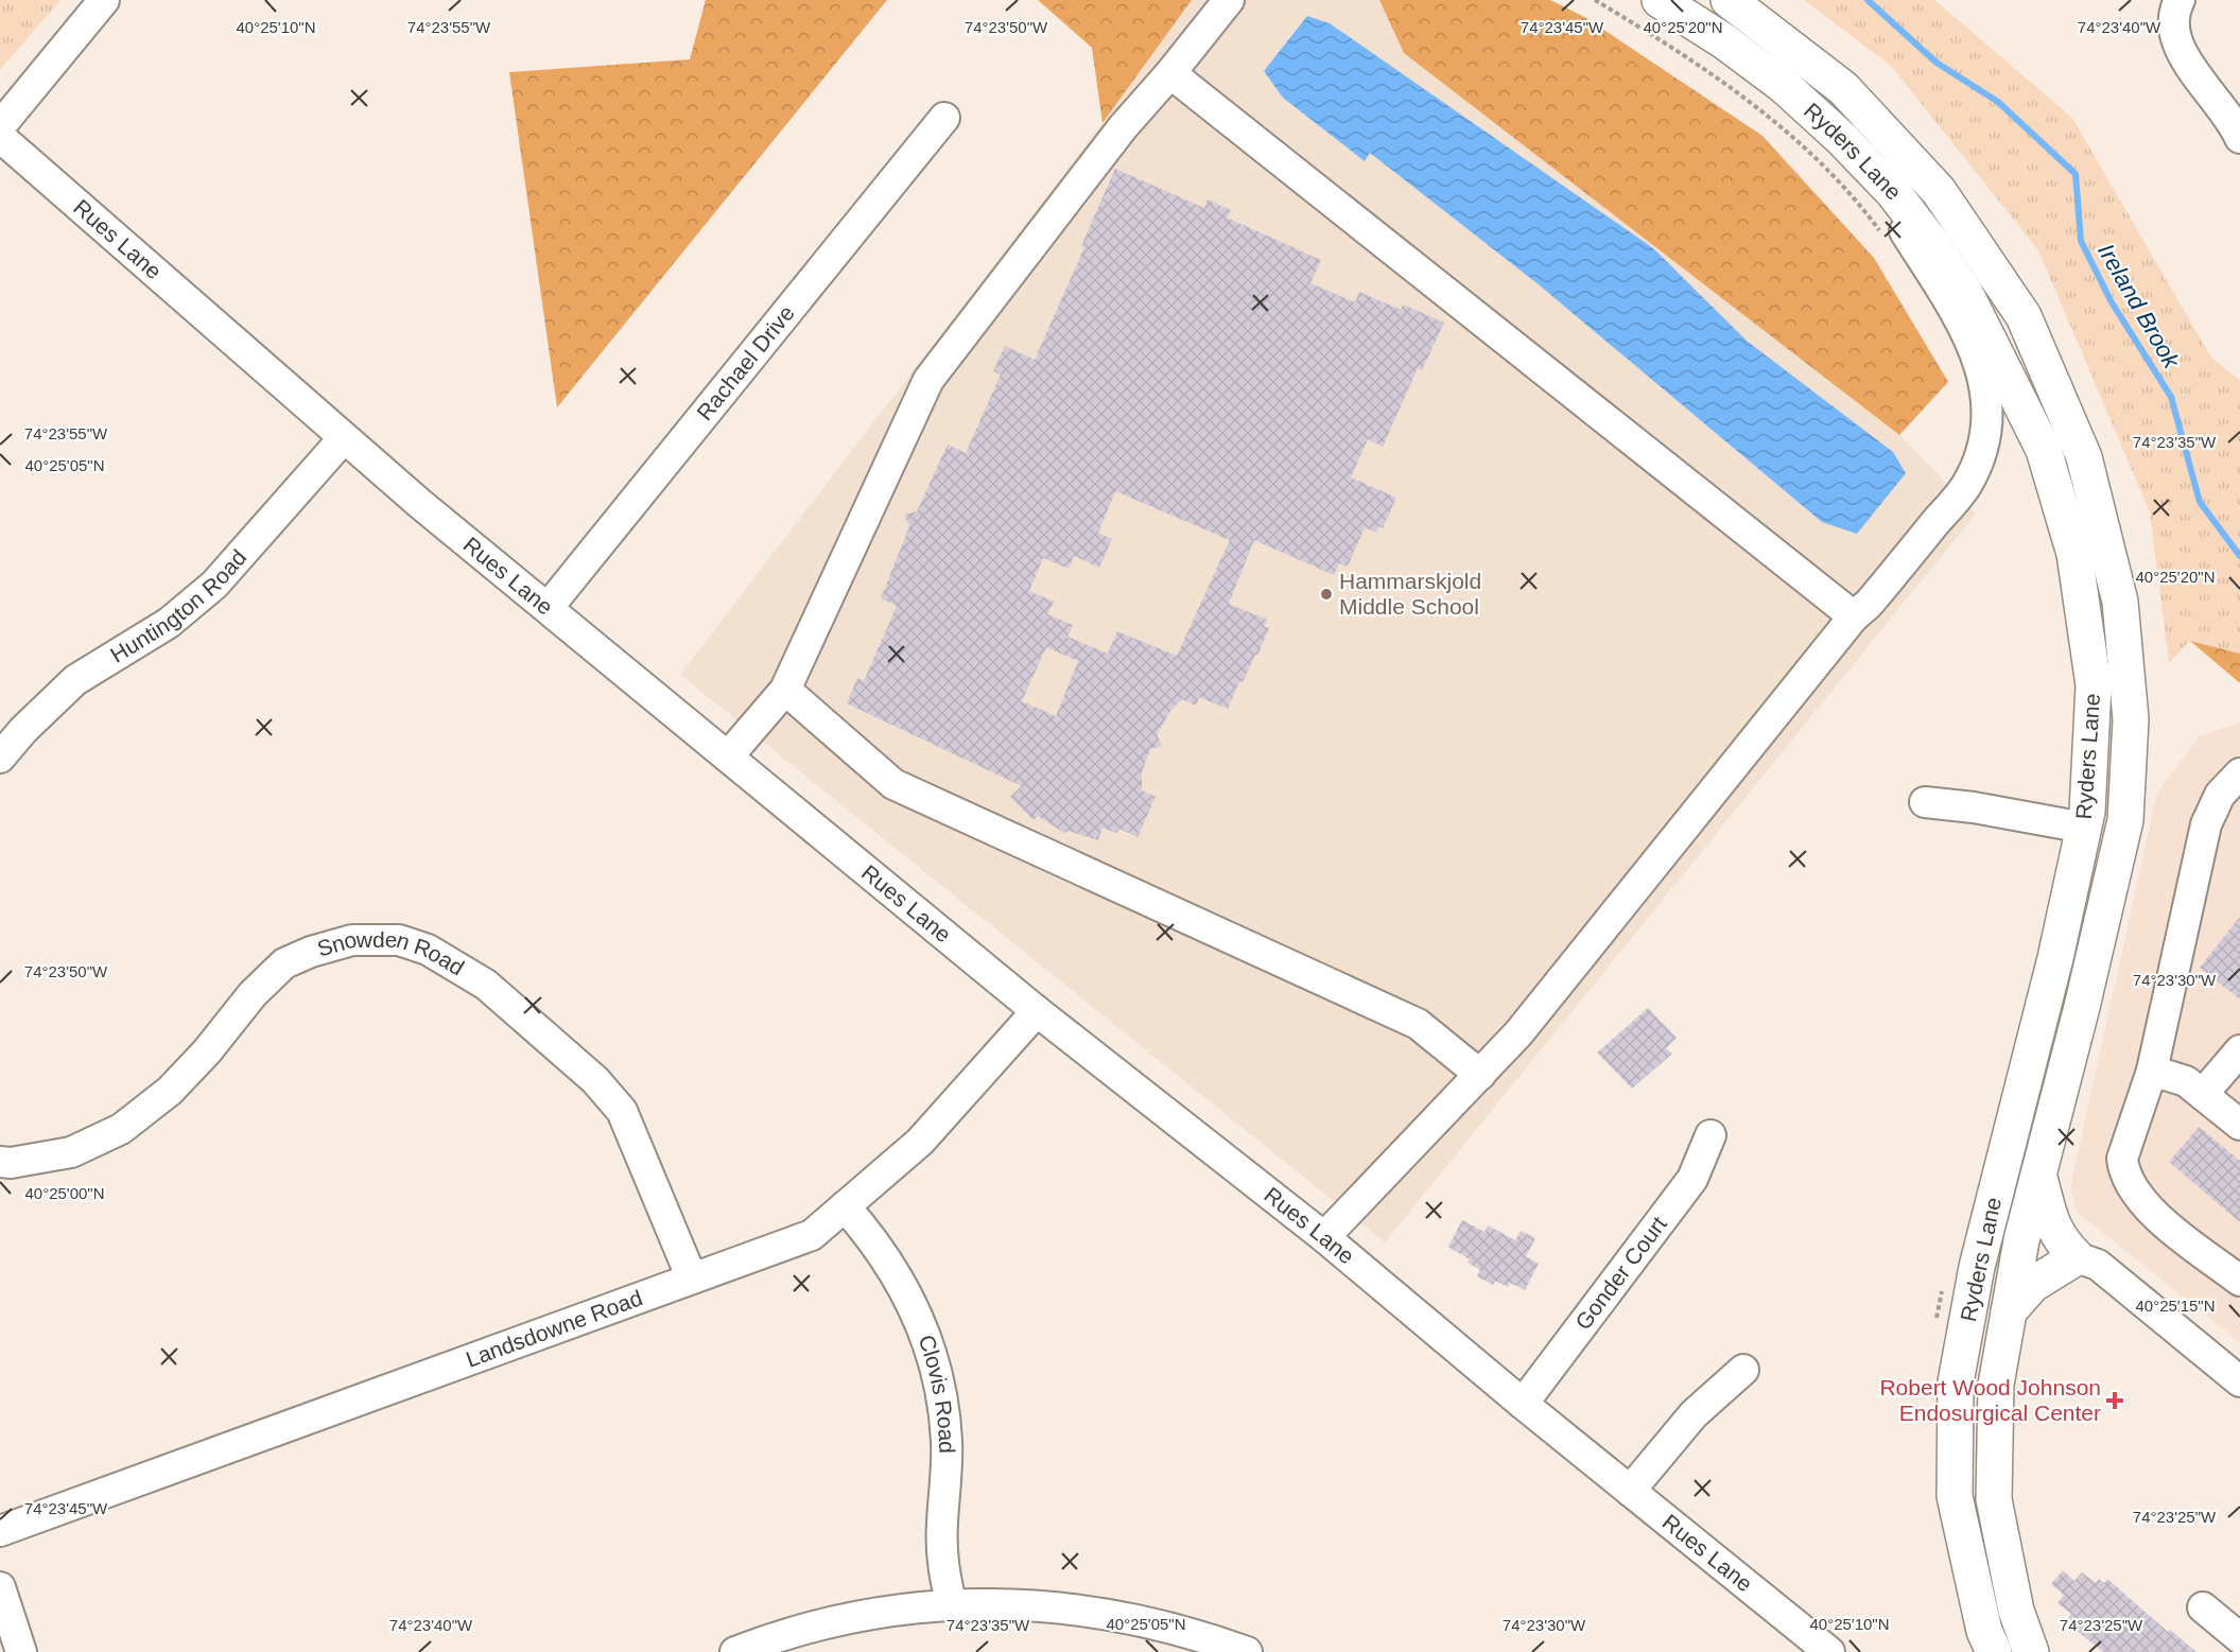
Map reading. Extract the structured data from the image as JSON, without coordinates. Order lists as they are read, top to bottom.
{
  "streets": {
    "main road": ["Ryders Lane"],
    "street": [
      "Rues Lane",
      "Rachael Drive",
      "Huntington Road",
      "Snowden Road",
      "Gonder Court",
      "Landsdowne Road",
      "Clovis Road"
    ]
  },
  "crossings": [
    ["Rues Lane", "Rachael Drive"],
    ["Rues Lane", "Huntington Road"],
    ["Rues Lane", "Gonder Court"],
    ["Rues Lane", "Landsdowne Road"],
    ["Snowden Road", "Landsdowne Road"],
    ["Landsdowne Road", "Clovis Road"]
  ],
  "water": ["Ireland Brook"],
  "places": {
    "other": ["Hammarskjold Middle School"],
    "health": ["Robert Wood Johnson Endosurgical Center"]
  },
  "coordinates": [
    "74°23'55\"W",
    "74°23'50\"W",
    "74°23'45\"W",
    "74°23'40\"W",
    "40°25'10\"N",
    "40°25'20\"N",
    "74°23'35\"W",
    "40°25'05\"N",
    "74°23'30\"W",
    "40°25'00\"N",
    "40°25'15\"N",
    "74°23'25\"W"
  ]
}
